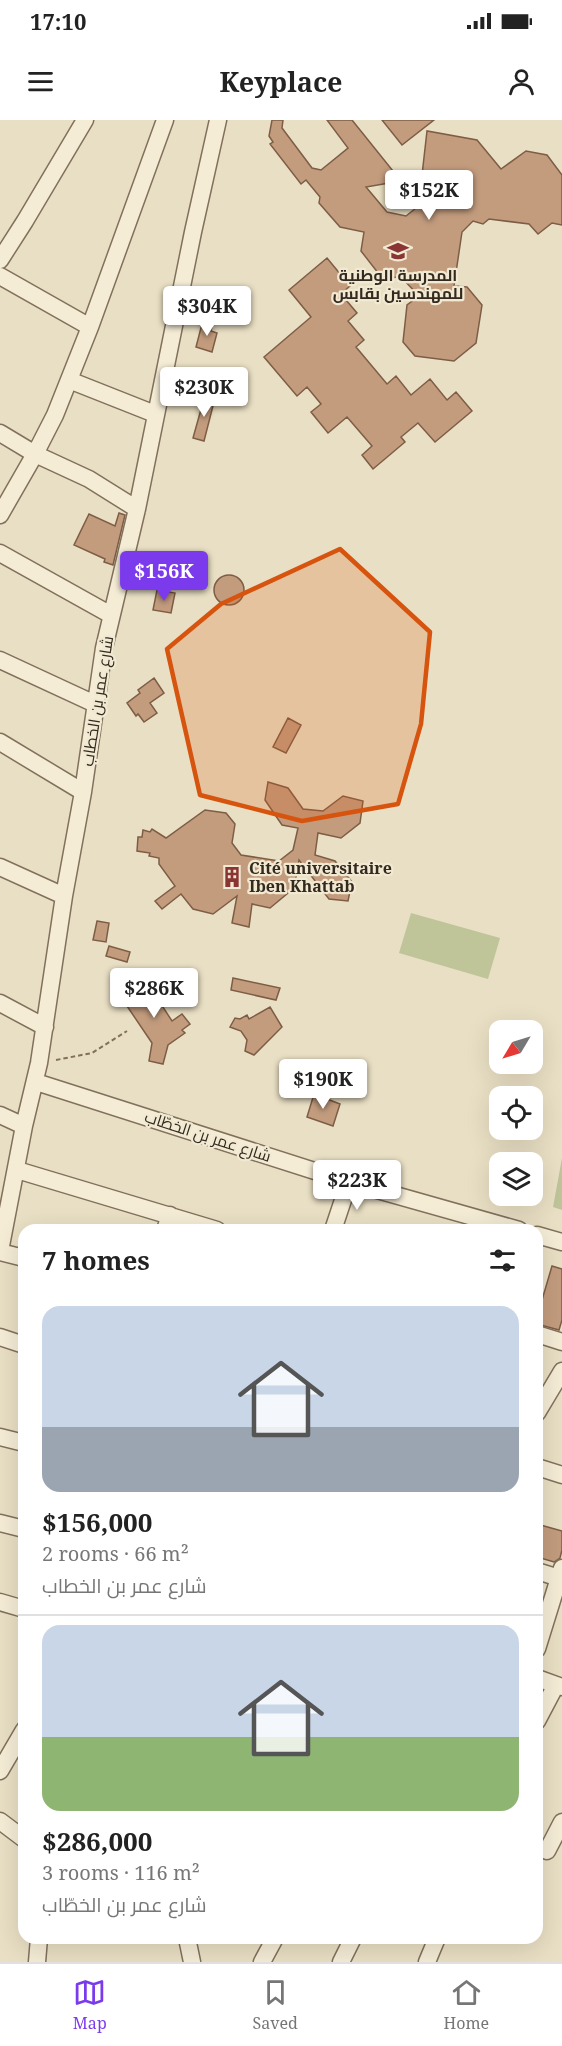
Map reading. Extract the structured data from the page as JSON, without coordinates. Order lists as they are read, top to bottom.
{
  "streets": {
    "street": ["شارع عمر بن الخطاب", "شارع عمر بن الخطّاب"]
  },
  "crossings": [
    ["شارع عمر بن الخطاب", "شارع عمر بن الخطّاب"]
  ],
  "places": {
    "school or university": ["المدرسة الوطنية للمهندسين بقابس"],
    "building": ["Cité universitaire Iben Khattab"]
  },
  "north": "bottom left",
  "page": {
    "status": "17:10",
    "header": "Keyplace",
    "price": [
      "$152K",
      "$304K",
      "$230K",
      "$156K",
      "$286K",
      "$190K",
      "$223K"
    ],
    "heading": "7 homes",
    "list": [
      {
        "name": "$156,000",
        "note": "2 rooms · 66 m² · شارع عمر بن الخطاب"
      },
      {
        "name": "$286,000",
        "note": "3 rooms · 116 m² · شارع عمر بن الخطّاب"
      }
    ],
    "tabs": ["Map", "Saved", "Home"]
  }
}
